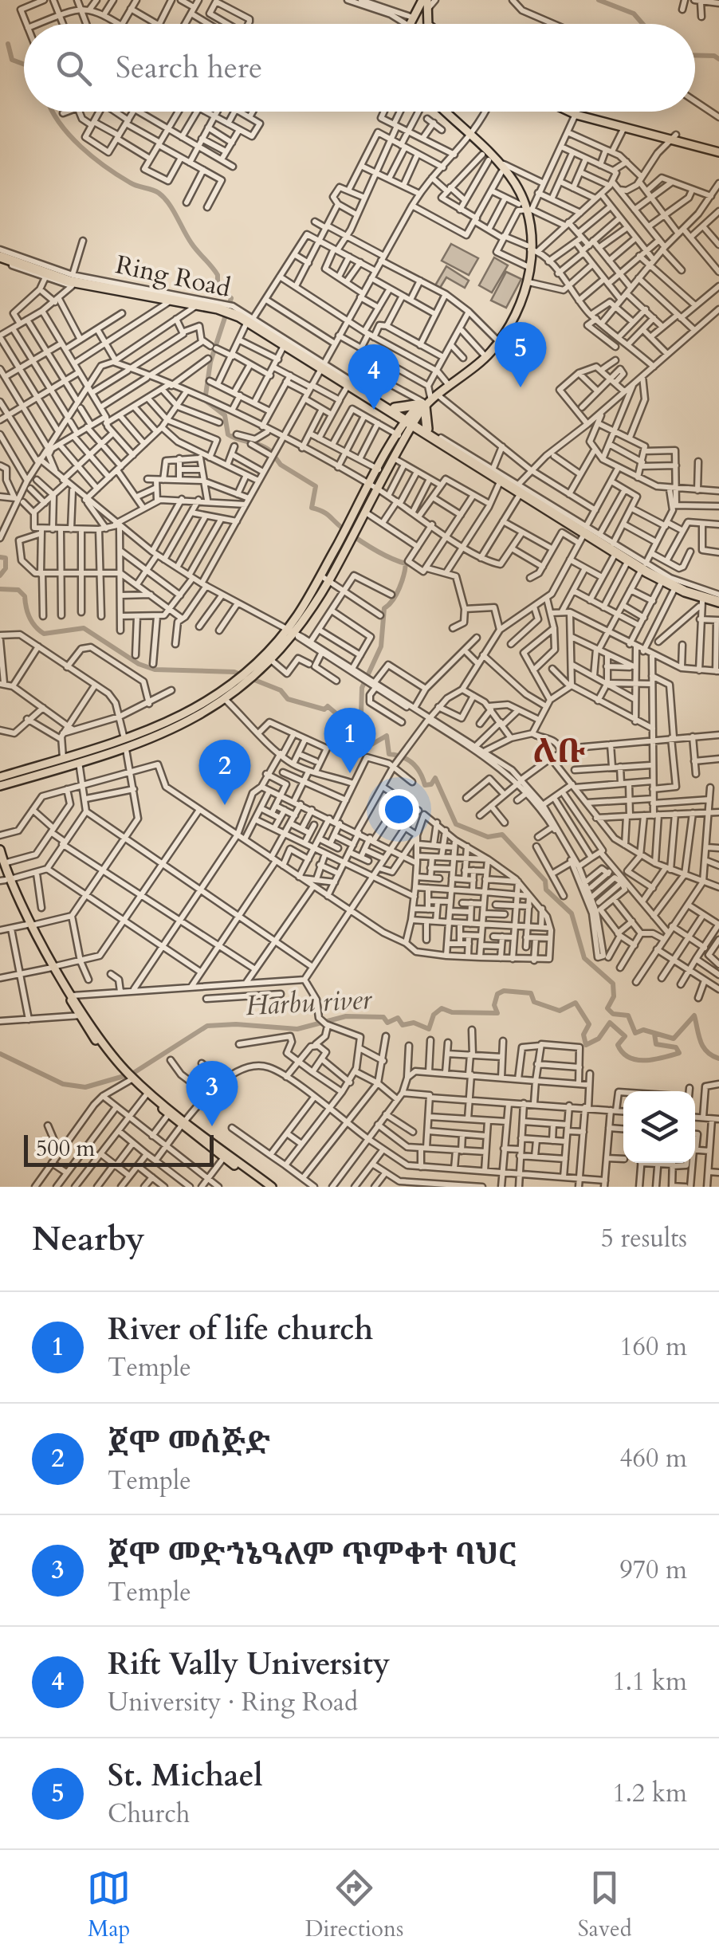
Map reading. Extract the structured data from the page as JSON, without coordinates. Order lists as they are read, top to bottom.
{
  "streets": {
    "highway": ["Ring Road"]
  },
  "districts": ["ለቡ"],
  "water": ["Harbu river"],
  "scale_bar": "500 m",
  "page": {
    "search": "Search here",
    "pins": [
      "5",
      "4",
      "1",
      "2",
      "3"
    ],
    "scale": "500 m",
    "heading": ["Nearby", "5 results"],
    "list": [
      {
        "mark": "1",
        "name": "River of life church",
        "note": "Temple",
        "value": "160 m"
      },
      {
        "mark": "2",
        "name": "ጀሞ መስጅድ",
        "note": "Temple",
        "value": "460 m"
      },
      {
        "mark": "3",
        "name": "ጀሞ መድኀኔዓለም ጥምቀተ ባህር",
        "note": "Temple",
        "value": "970 m"
      },
      {
        "mark": "4",
        "name": "Rift Vally University",
        "note": "University · Ring Road",
        "value": "1.1 km"
      },
      {
        "mark": "5",
        "name": "St. Michael",
        "note": "Church",
        "value": "1.2 km"
      }
    ],
    "nav": ["Map", "Directions", "Saved"]
  }
}
